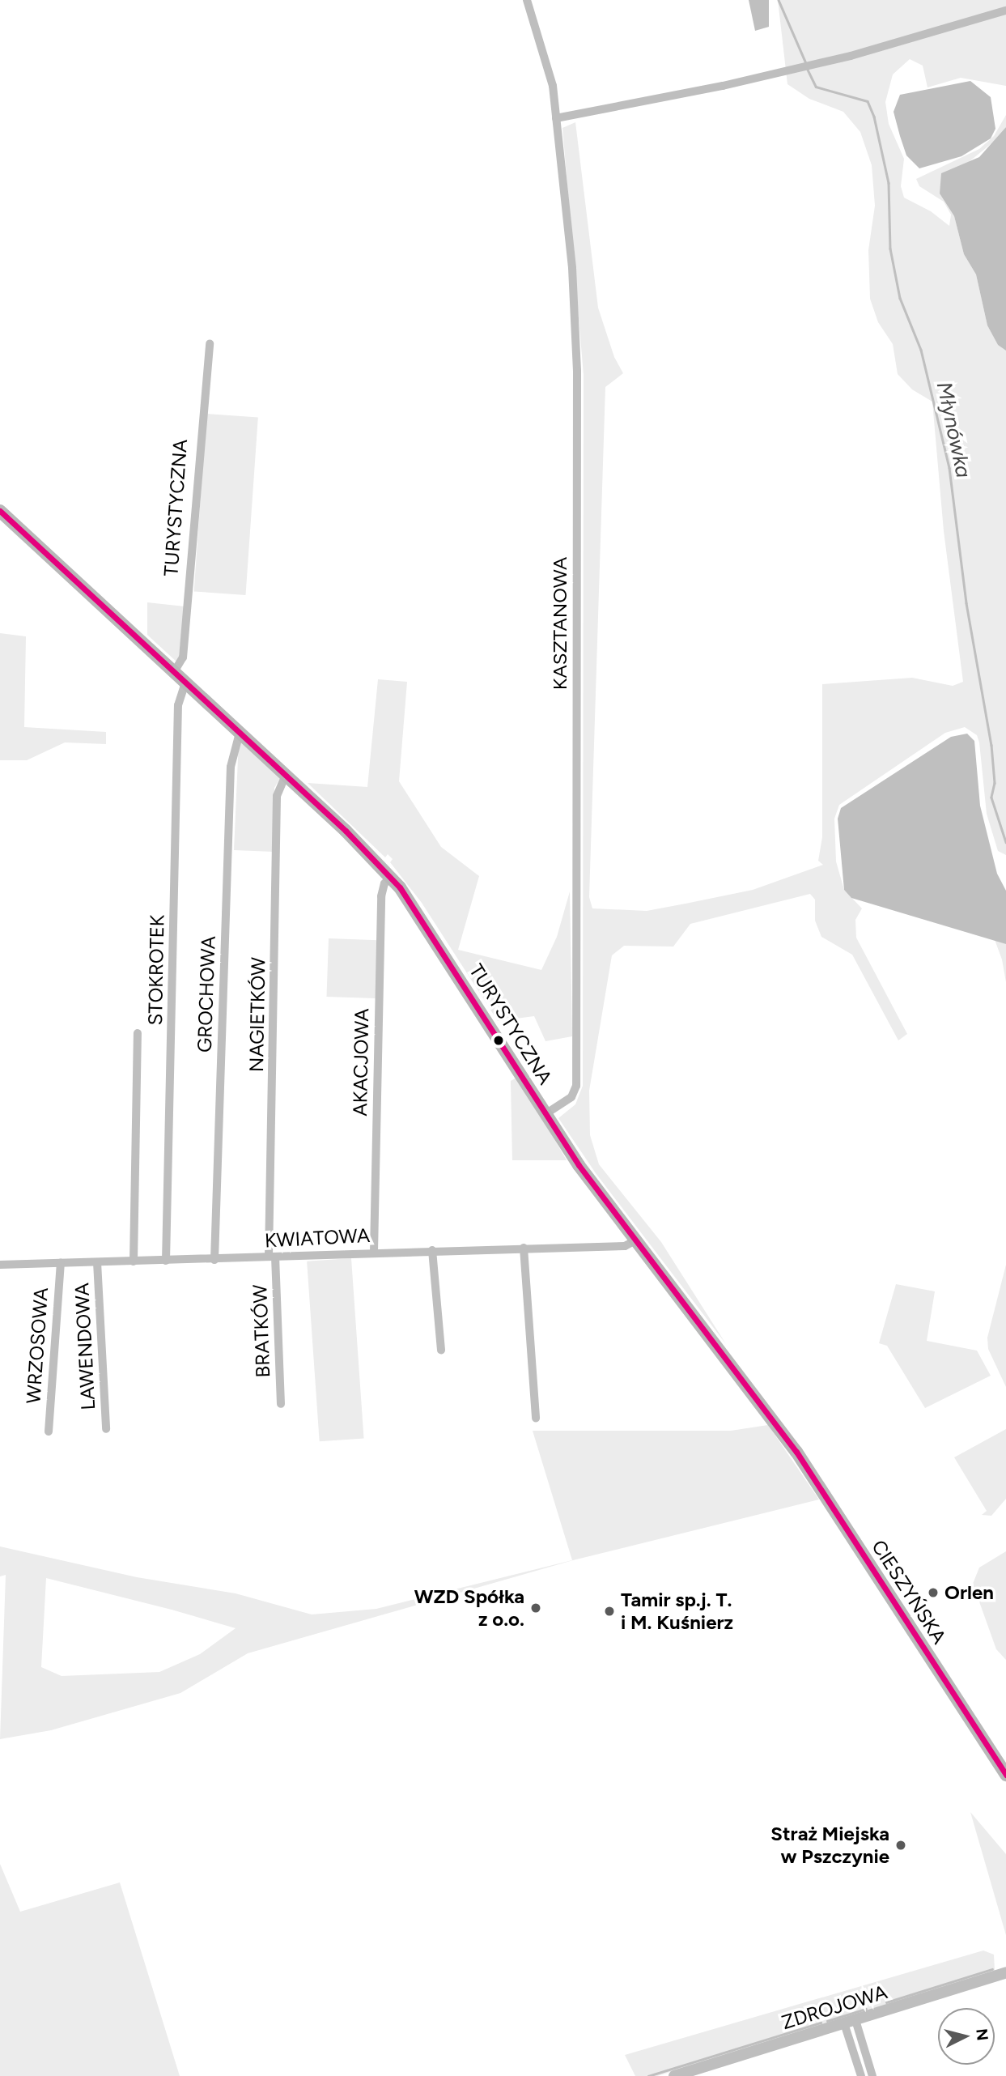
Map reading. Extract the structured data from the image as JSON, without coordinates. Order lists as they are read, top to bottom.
{
  "streets": {
    "main road": ["TURYSTYCZNA", "CIESZYŃSKA"],
    "street": [
      "KASZTANOWA",
      "STOKROTEK",
      "GROCHOWA",
      "NAGIETKÓW",
      "AKACJOWA",
      "KWIATOWA",
      "BRATKÓW",
      "WRZOSOWA",
      "LAWENDOWA",
      "ZDROJOWA"
    ]
  },
  "crossings": [
    ["TURYSTYCZNA", "KASZTANOWA"],
    ["TURYSTYCZNA", "STOKROTEK"],
    ["TURYSTYCZNA", "GROCHOWA"],
    ["TURYSTYCZNA", "NAGIETKÓW"],
    ["TURYSTYCZNA", "AKACJOWA"],
    ["TURYSTYCZNA", "KWIATOWA"],
    ["TURYSTYCZNA", "CIESZYŃSKA"],
    ["STOKROTEK", "KWIATOWA"],
    ["GROCHOWA", "KWIATOWA"],
    ["NAGIETKÓW", "KWIATOWA"],
    ["NAGIETKÓW", "BRATKÓW"],
    ["AKACJOWA", "KWIATOWA"],
    ["KWIATOWA", "BRATKÓW"],
    ["KWIATOWA", "WRZOSOWA"],
    ["KWIATOWA", "LAWENDOWA"]
  ],
  "water": ["Młynówka"],
  "places": [
    "Orlen",
    "WZD Spółka z o.o.",
    "Tamir sp.j. T. i M. Kuśnierz",
    "Straż Miejska w Pszczynie"
  ],
  "north": "right"
}
